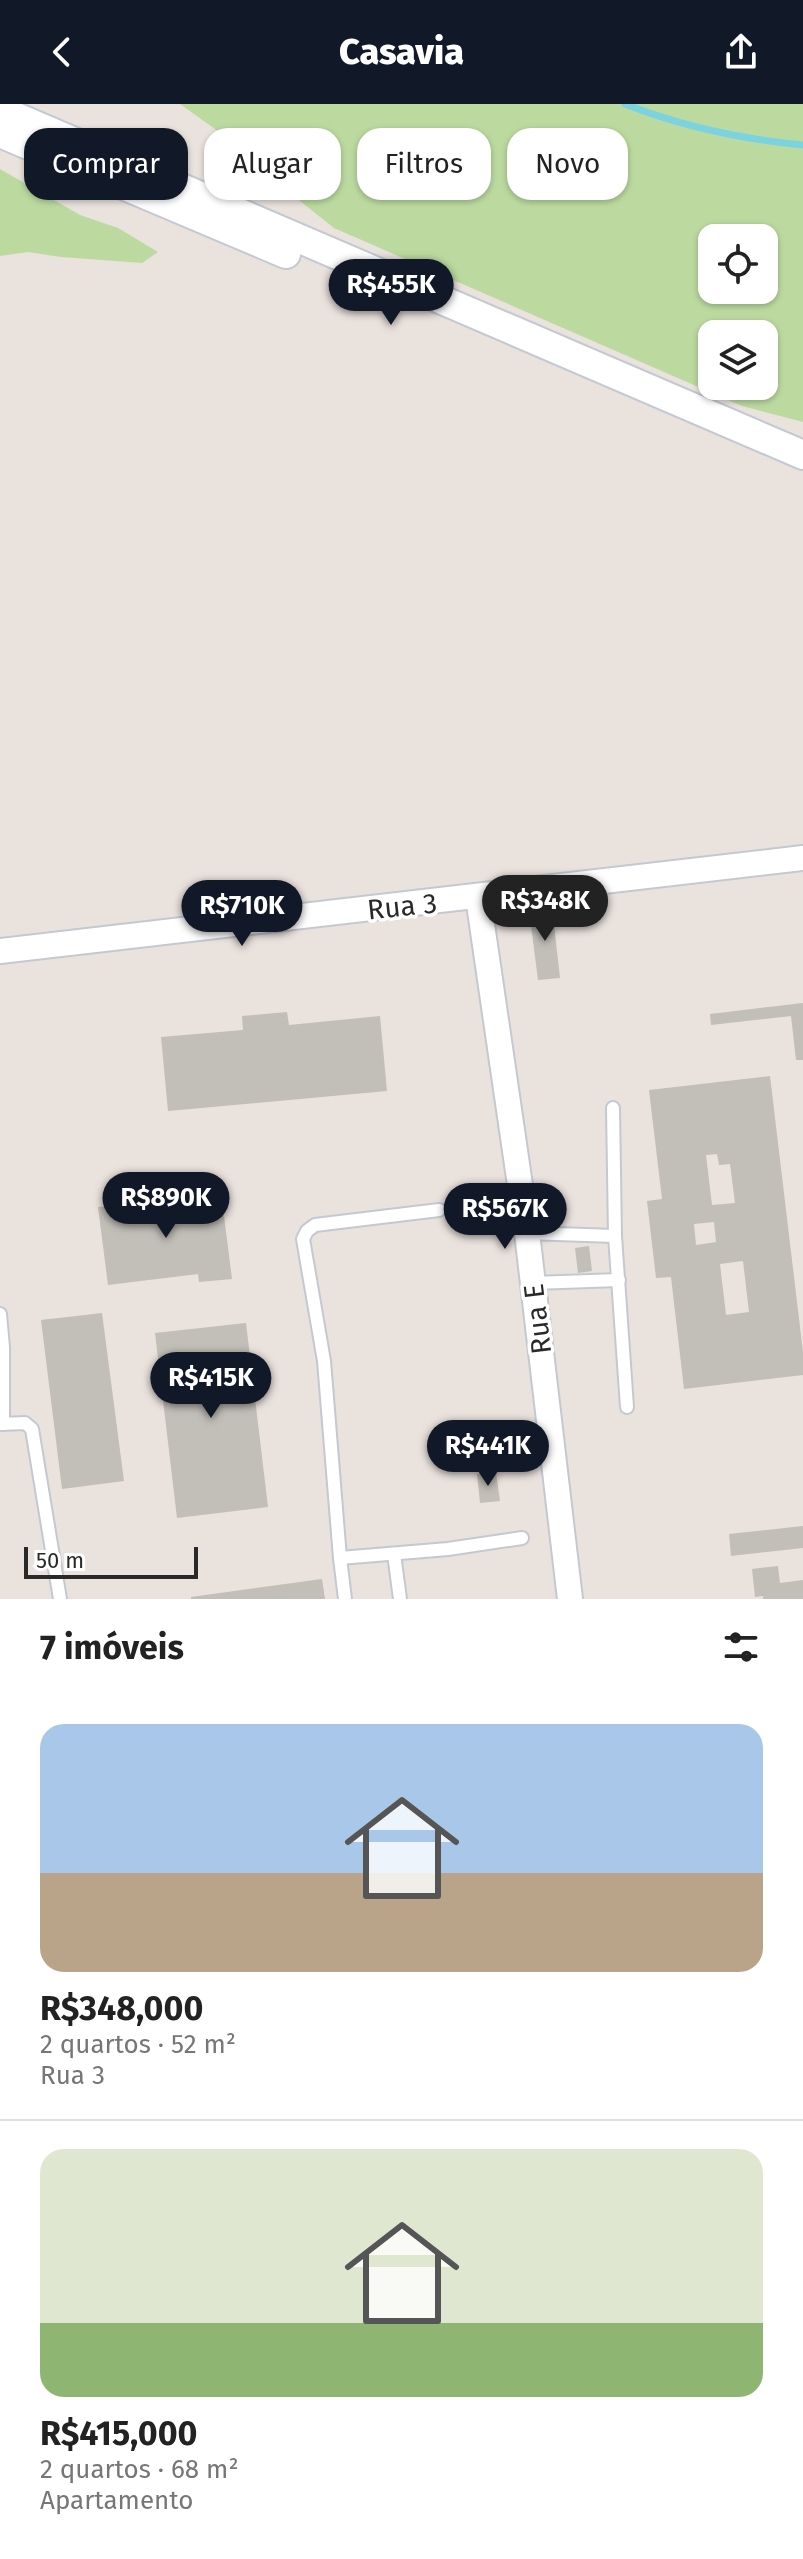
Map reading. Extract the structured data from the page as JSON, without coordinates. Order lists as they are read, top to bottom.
{
  "streets": {
    "street": ["Rua 3", "Rua E"]
  },
  "crossings": [
    ["Rua 3", "Rua E"]
  ],
  "scale_bar": "50 m",
  "page": {
    "header": "Casavia",
    "chip": [
      "Comprar",
      "Alugar",
      "Filtros",
      "Novo"
    ],
    "price": [
      "R$455K",
      "R$348K",
      "R$710K",
      "R$890K",
      "R$567K",
      "R$415K",
      "R$441K"
    ],
    "scale": "50 m",
    "heading": "7 imóveis",
    "list": [
      {
        "name": "R$348,000",
        "note": "2 quartos · 52 m² · Rua 3"
      },
      {
        "name": "R$415,000",
        "note": "2 quartos · 68 m² · Apartamento"
      }
    ]
  }
}
